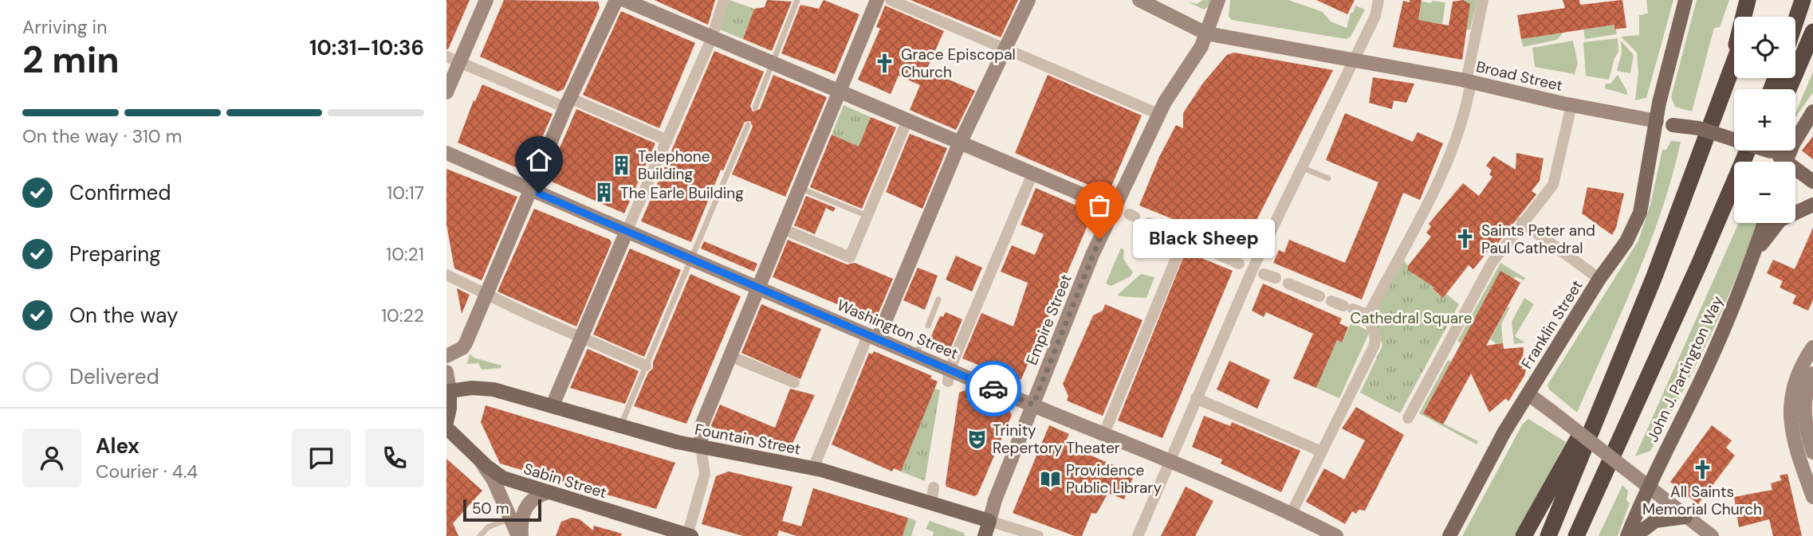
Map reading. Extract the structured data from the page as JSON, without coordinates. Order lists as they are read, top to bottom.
{
  "streets": {
    "main road": [
      "Broad Street",
      "Empire Street",
      "Franklin Street",
      "John J. Partington Way",
      "Fountain Street",
      "Sabin Street"
    ],
    "street": ["Washington Street"]
  },
  "crossings": [
    ["Broad Street", "Empire Street"],
    ["Broad Street", "Franklin Street"],
    ["Empire Street", "Washington Street"],
    ["Empire Street", "Fountain Street"]
  ],
  "parks": ["Cathedral Square"],
  "places": {
    "church": ["Grace Episcopal Church", "Saints Peter and Paul Cathedral", "All Saints Memorial Church"],
    "building": ["Telephone Building", "The Earle Building"],
    "other": ["Black Sheep"],
    "theatre": ["Trinity Repertory Theater"],
    "library": ["Providence Public Library"]
  },
  "scale_bar": "50 m",
  "page": {
    "heading": ["2 min", "Arriving in", "10:31–10:36"],
    "panel": ["Alex", "Courier · 4.4"],
    "map_buttons": ["+", "−"],
    "bar": "On the way · 310 m",
    "list": [
      ["Confirmed", "10:17"],
      ["Preparing", "10:21"],
      ["On the way", "10:22"],
      "Delivered"
    ],
    "bubble": "Black Sheep",
    "scale": "50 m"
  }
}
